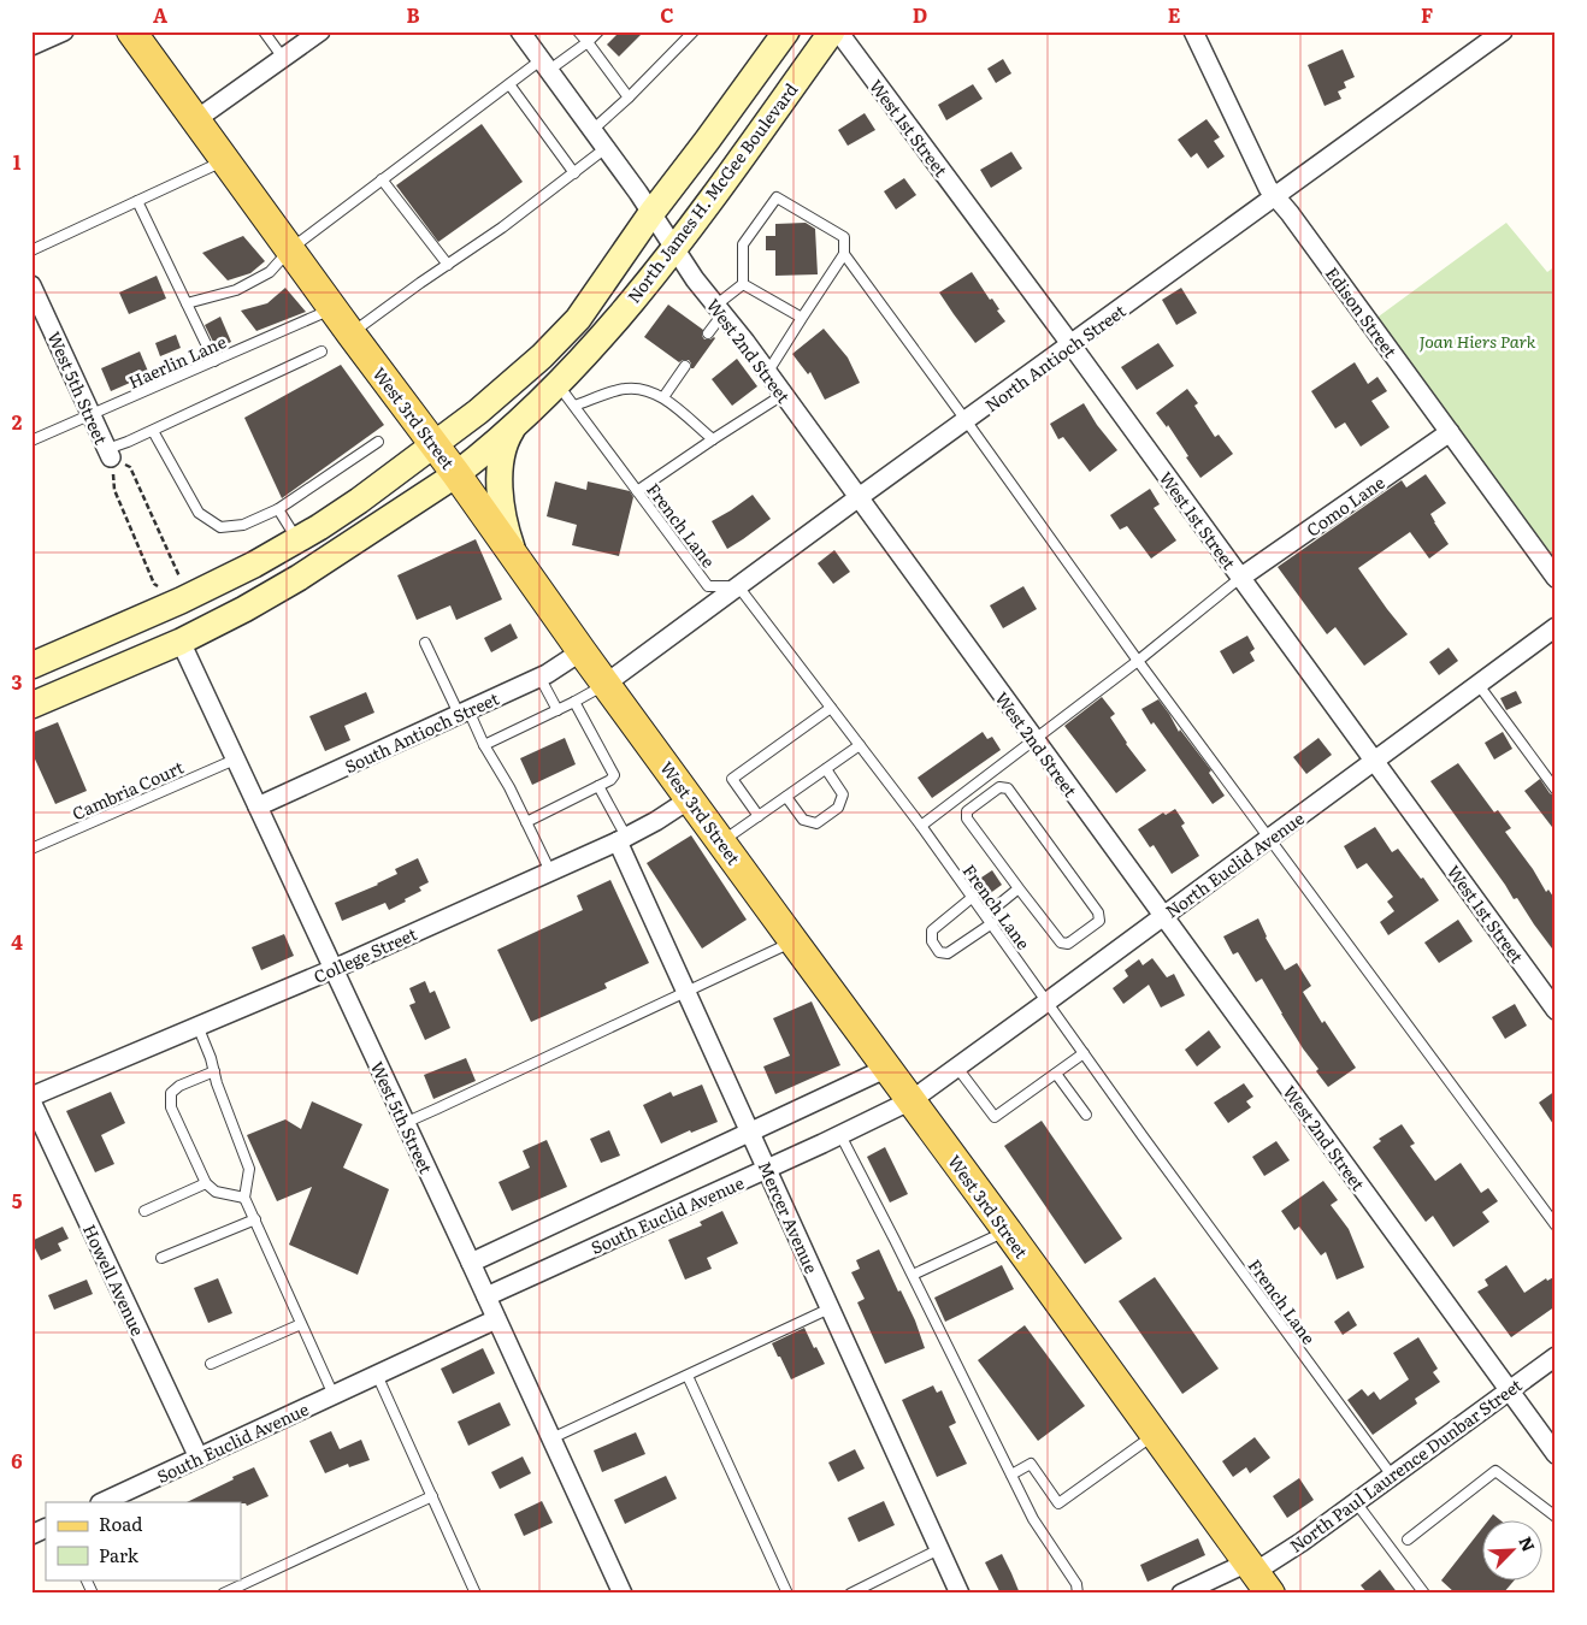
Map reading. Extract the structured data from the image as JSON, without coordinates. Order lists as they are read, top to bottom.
{
  "streets": {
    "main road": ["North James H. McGee Boulevard", "West 3rd Street"],
    "street": [
      "West 1st Street",
      "Edison Street",
      "West 2nd Street",
      "North Antioch Street",
      "West 5th Street",
      "Como Lane",
      "South Antioch Street",
      "North Euclid Avenue",
      "College Street",
      "South Euclid Avenue",
      "Mercer Avenue",
      "Howell Avenue",
      "North Paul Laurence Dunbar Street"
    ],
    "lane": ["Haerlin Lane", "French Lane", "Cambria Court"]
  },
  "crossings": [
    ["West 1st Street", "North Antioch Street"],
    ["West 1st Street", "Como Lane"],
    ["West 1st Street", "North Euclid Avenue"],
    ["North James H. McGee Boulevard", "West 2nd Street"],
    ["North James H. McGee Boulevard", "West 5th Street"],
    ["North James H. McGee Boulevard", "West 3rd Street"],
    ["North James H. McGee Boulevard", "French Lane"],
    ["Edison Street", "North Antioch Street"],
    ["Edison Street", "Como Lane"],
    ["West 2nd Street", "North Antioch Street"],
    ["West 2nd Street", "North Euclid Avenue"],
    ["West 2nd Street", "North Paul Laurence Dunbar Street"],
    ["North Antioch Street", "West 3rd Street"],
    ["North Antioch Street", "French Lane"],
    ["Haerlin Lane", "West 5th Street"],
    ["Haerlin Lane", "West 3rd Street"],
    ["West 5th Street", "South Antioch Street"],
    ["West 5th Street", "Cambria Court"],
    ["West 5th Street", "College Street"],
    ["West 5th Street", "South Euclid Avenue"],
    ["West 3rd Street", "South Antioch Street"],
    ["West 3rd Street", "North Euclid Avenue"],
    ["West 3rd Street", "College Street"],
    ["West 3rd Street", "South Euclid Avenue"],
    ["West 3rd Street", "North Paul Laurence Dunbar Street"],
    ["French Lane", "North Euclid Avenue"],
    ["French Lane", "North Paul Laurence Dunbar Street"],
    ["North Euclid Avenue", "South Euclid Avenue"],
    ["College Street", "Mercer Avenue"],
    ["South Euclid Avenue", "Mercer Avenue"],
    ["South Euclid Avenue", "Howell Avenue"]
  ],
  "parks": ["Joan Hiers Park"],
  "legend": ["Road", "Park"],
  "north": "top right",
  "grid": {
    "columns": [
      "A",
      "B",
      "C",
      "D",
      "E",
      "F"
    ],
    "rows": [
      "1",
      "2",
      "3",
      "4",
      "5",
      "6"
    ]
  }
}
